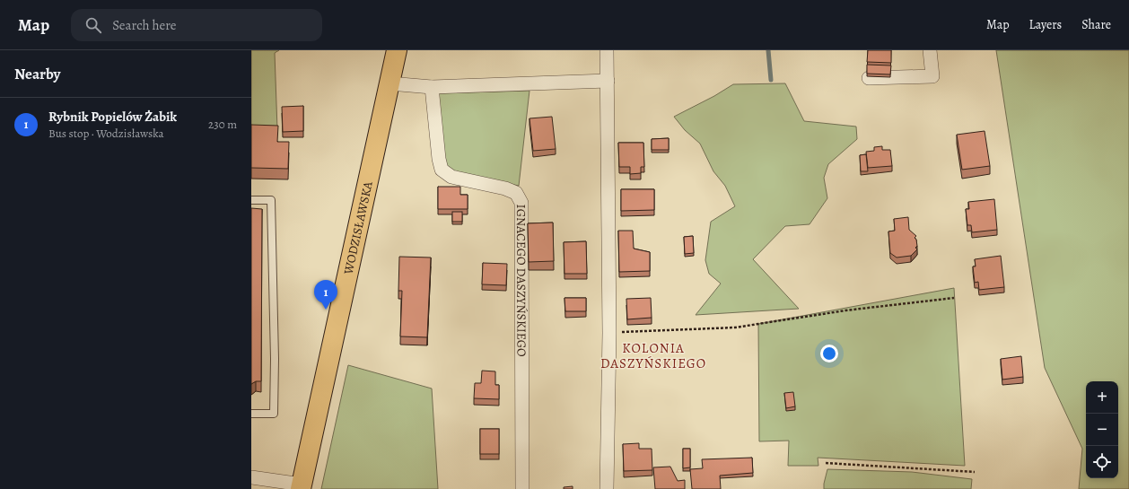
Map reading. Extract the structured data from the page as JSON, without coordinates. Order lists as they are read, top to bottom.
{
  "streets": {
    "main road": ["WODZISŁAWSKA"],
    "street": ["IGNACEGO DASZYŃSKIEGO"]
  },
  "districts": ["KOLONIA DASZYŃSKIEGO"],
  "page": {
    "header": "Map",
    "search": "Search here",
    "nav": ["Map", "Layers", "Share"],
    "heading": "Nearby",
    "list": [
      {
        "mark": "1",
        "name": "Rybnik Popielów Żabik",
        "note": "Bus stop · Wodzisławska",
        "value": "230 m"
      }
    ],
    "pins": "1",
    "map_buttons": ["+", "−"]
  }
}
